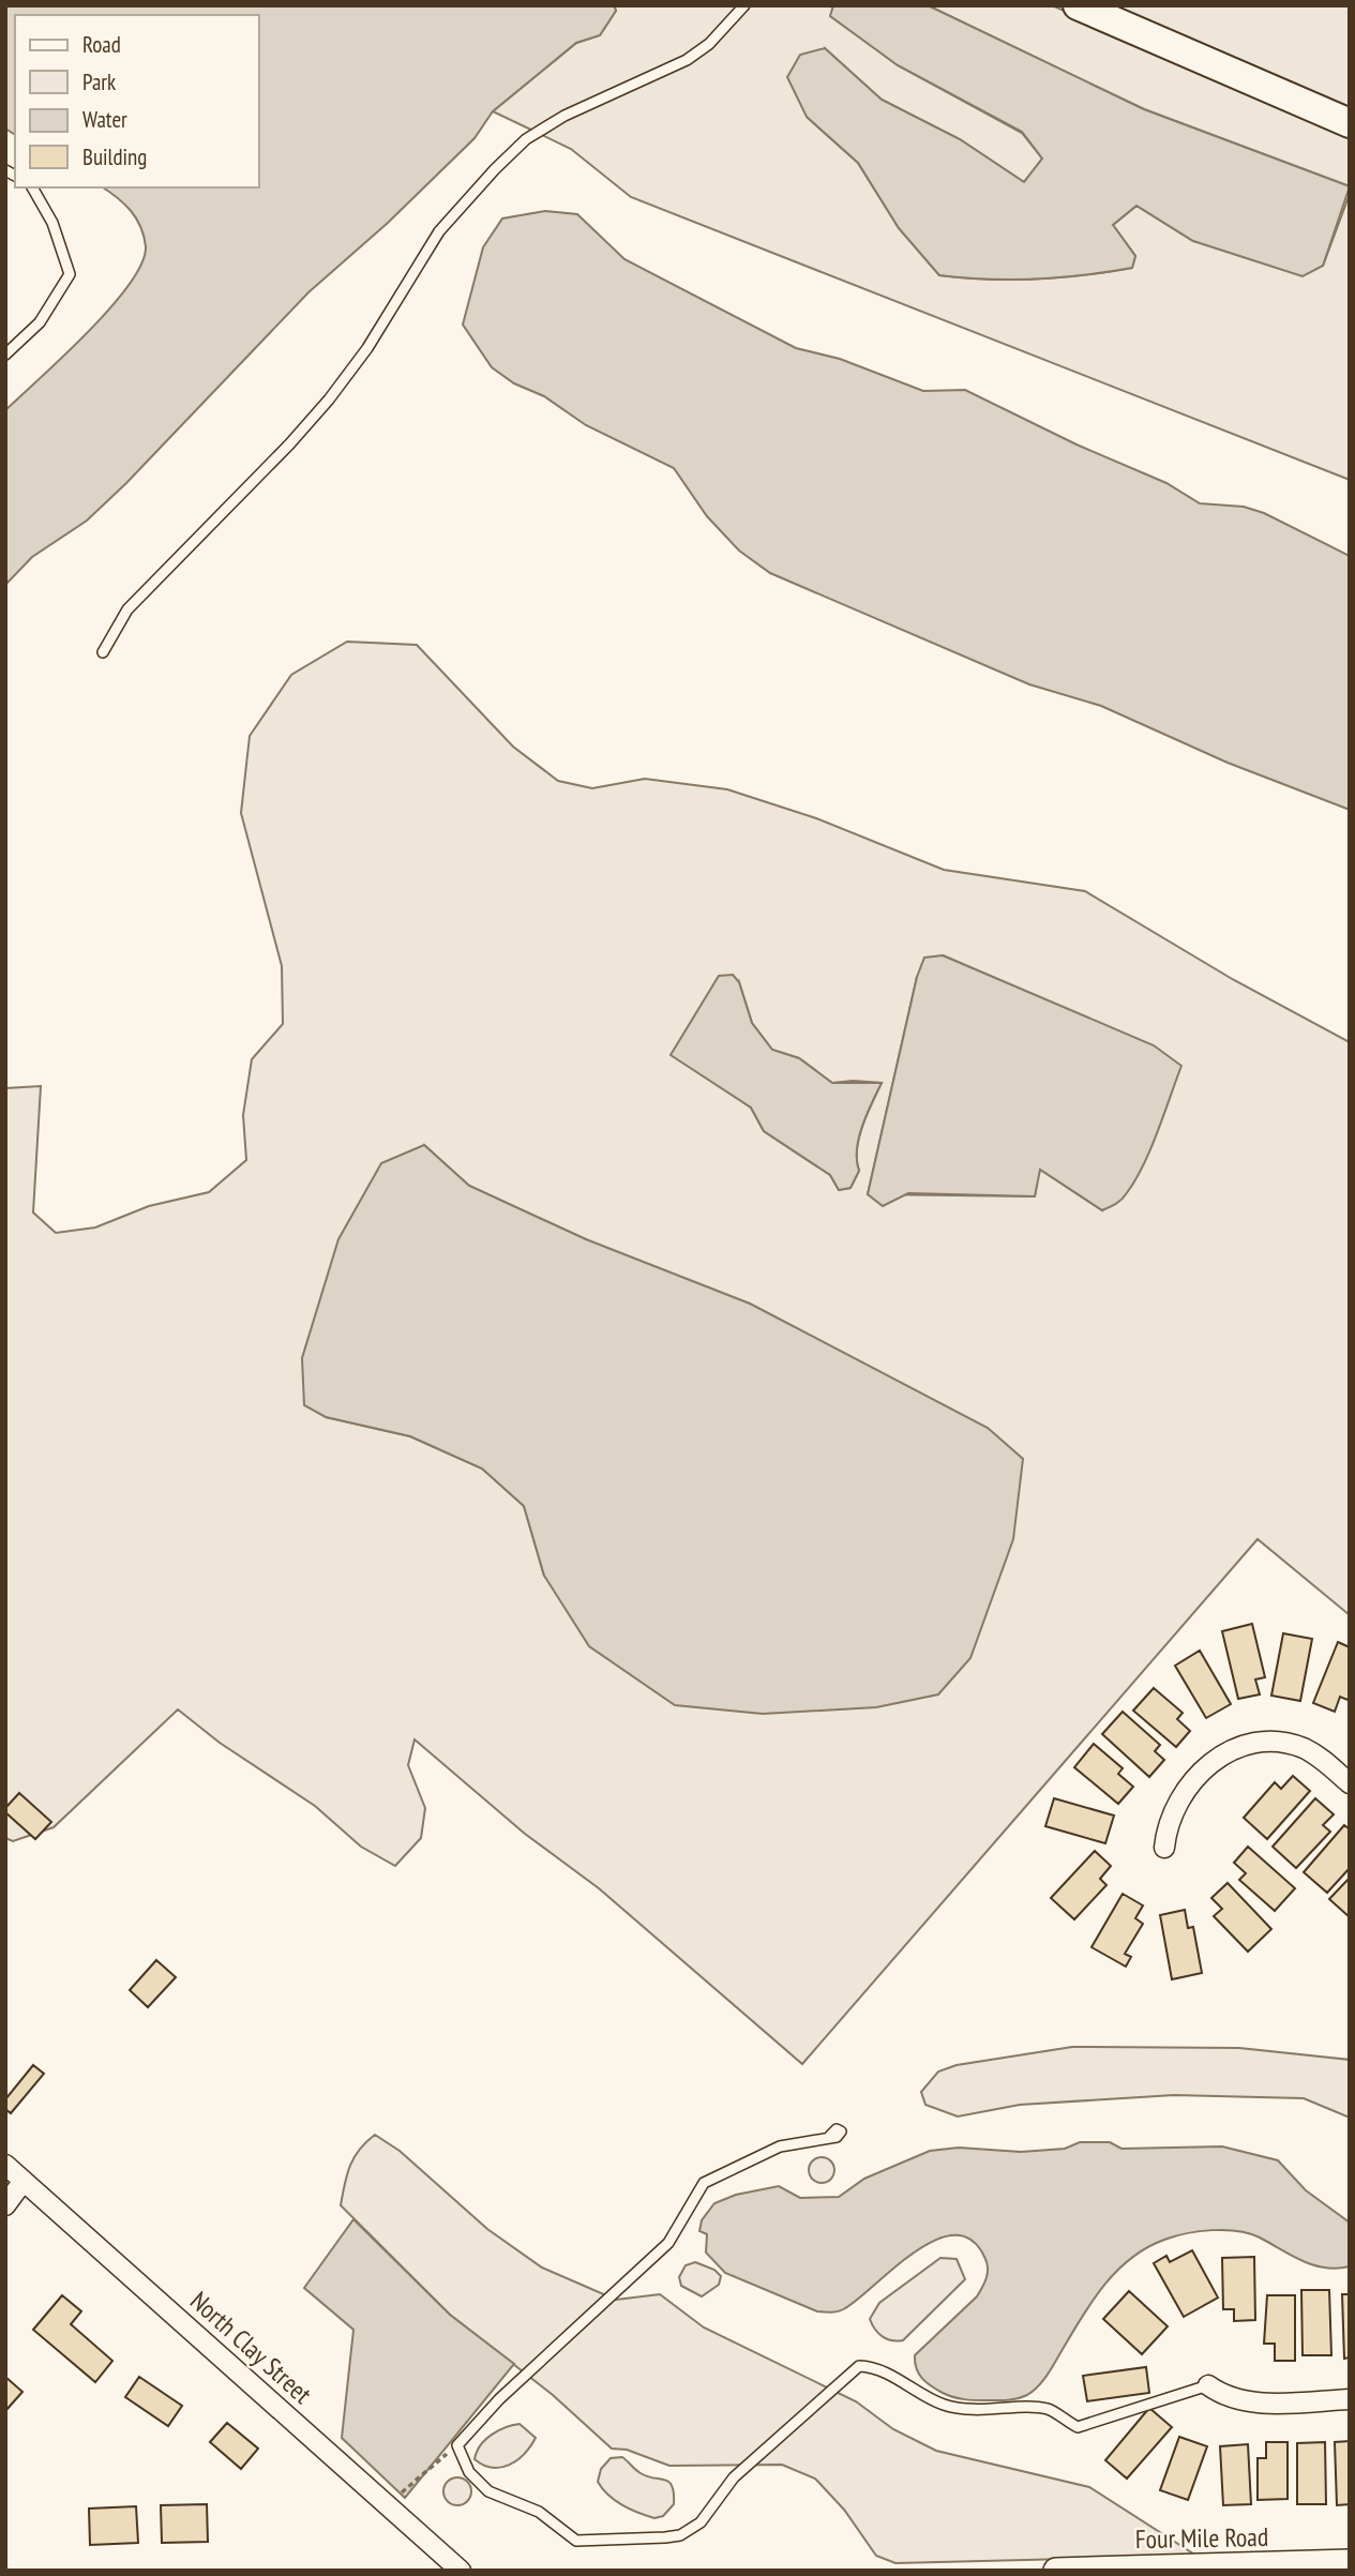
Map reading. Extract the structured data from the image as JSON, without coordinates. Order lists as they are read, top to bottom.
{
  "streets": {
    "main road": ["Four Mile Road"],
    "street": ["North Clay Street"]
  },
  "legend": [
    "Road",
    "Park",
    "Water",
    "Building"
  ]
}
